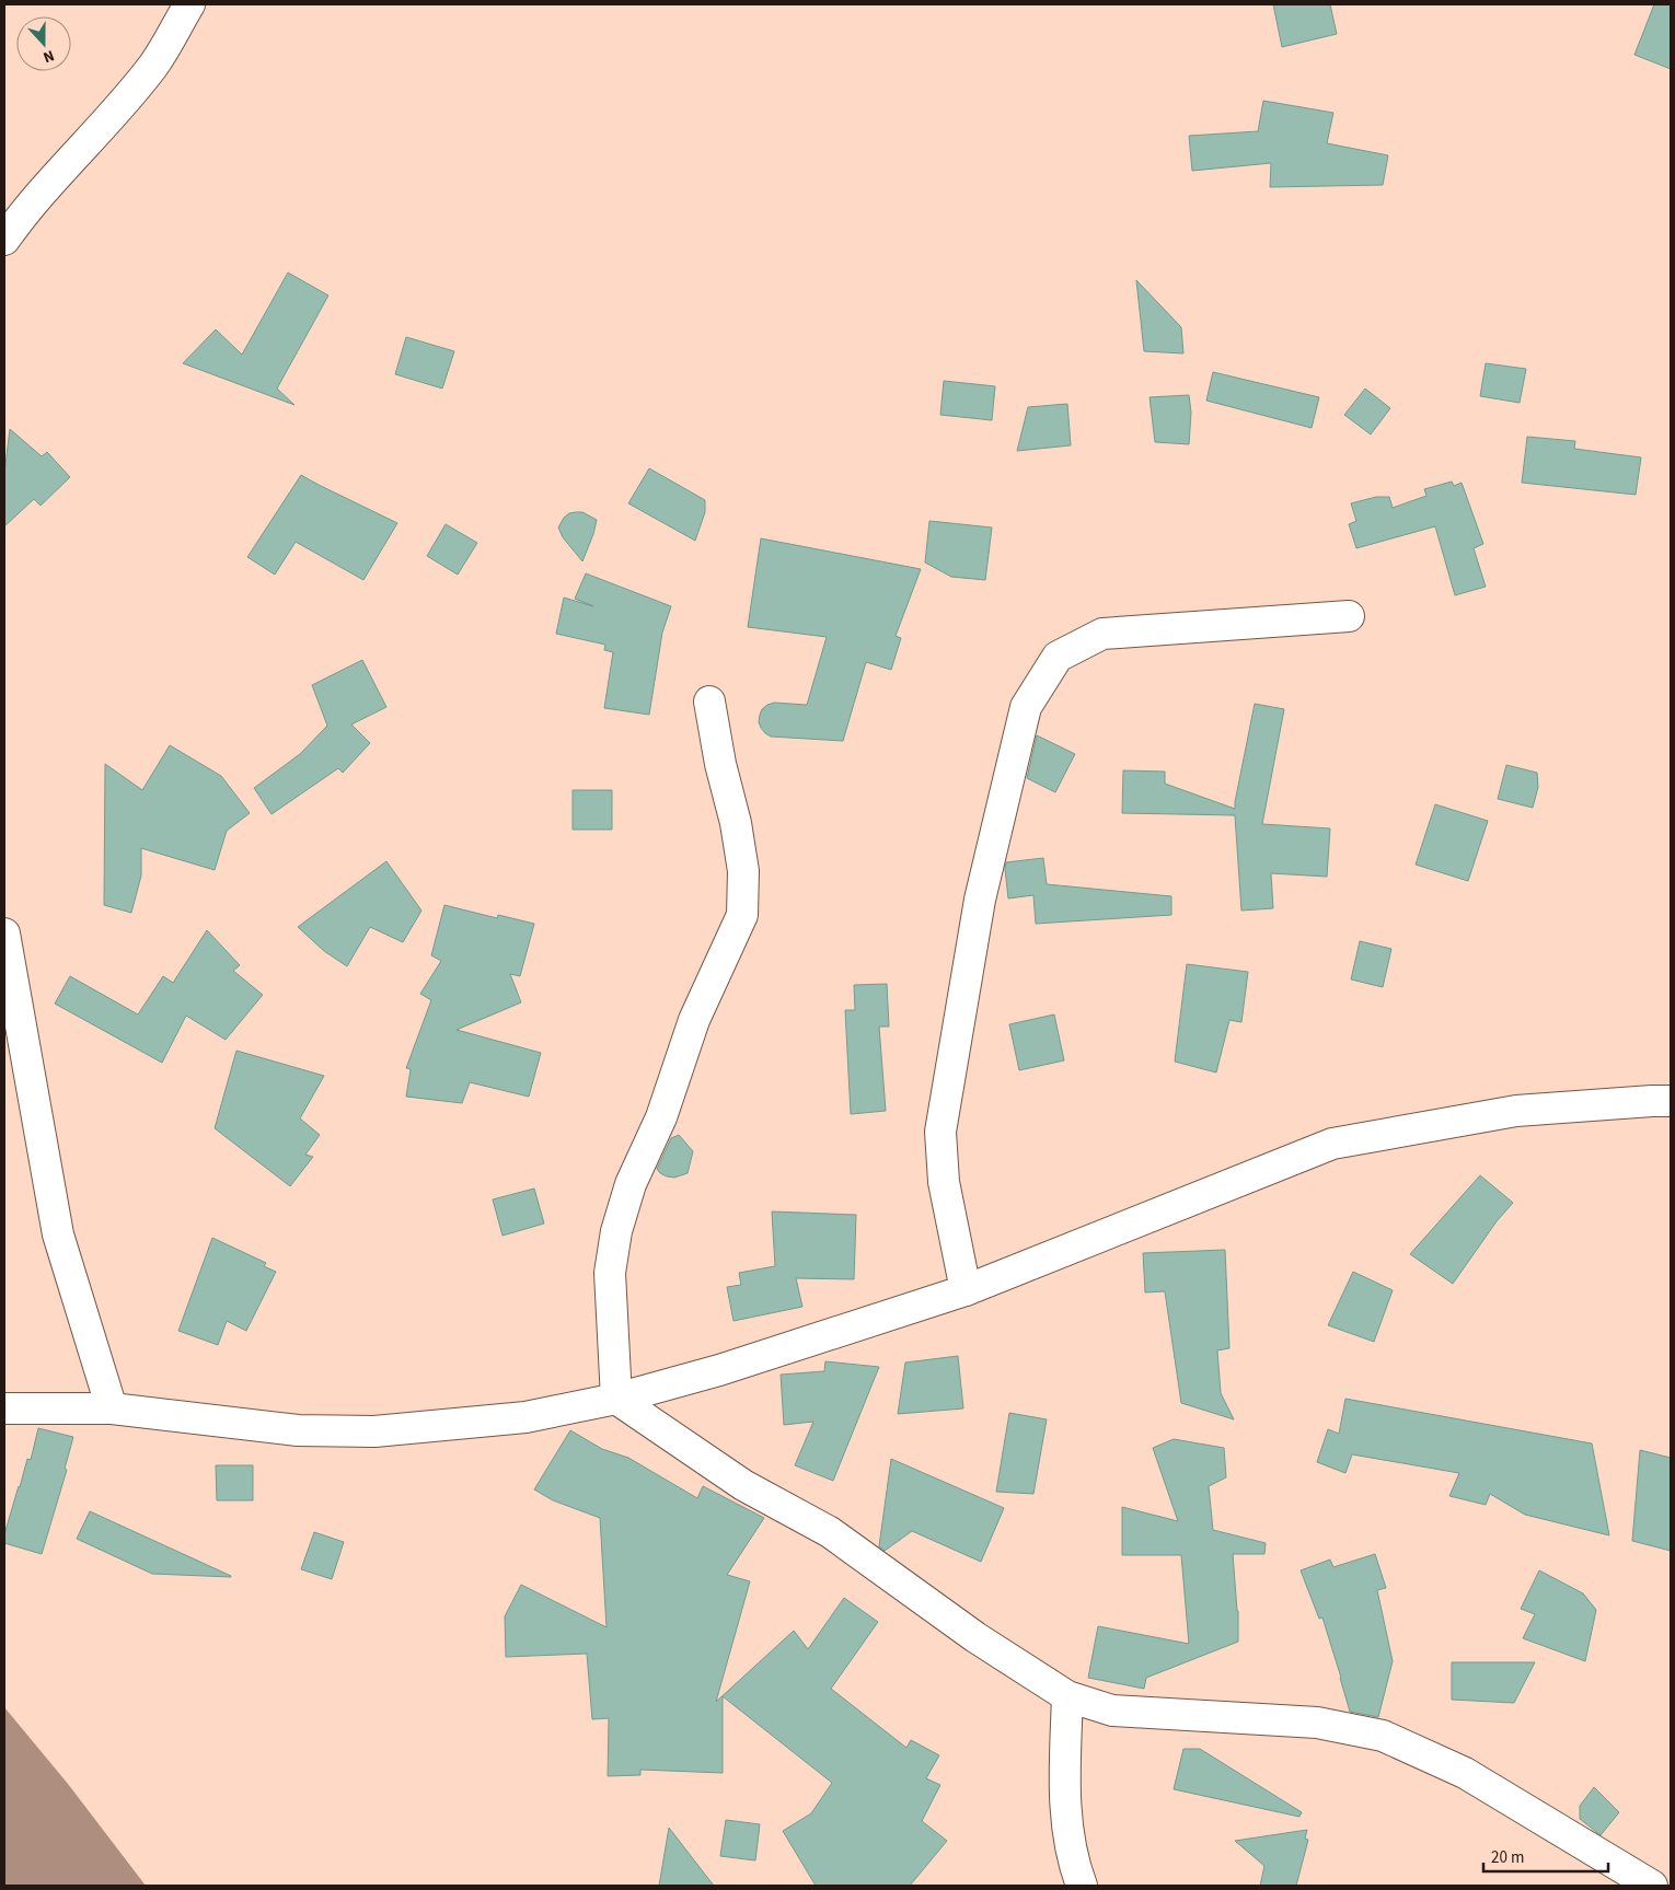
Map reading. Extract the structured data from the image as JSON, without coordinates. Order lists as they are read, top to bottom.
{
  "scale_bar": "20 m",
  "north": "bottom"
}
